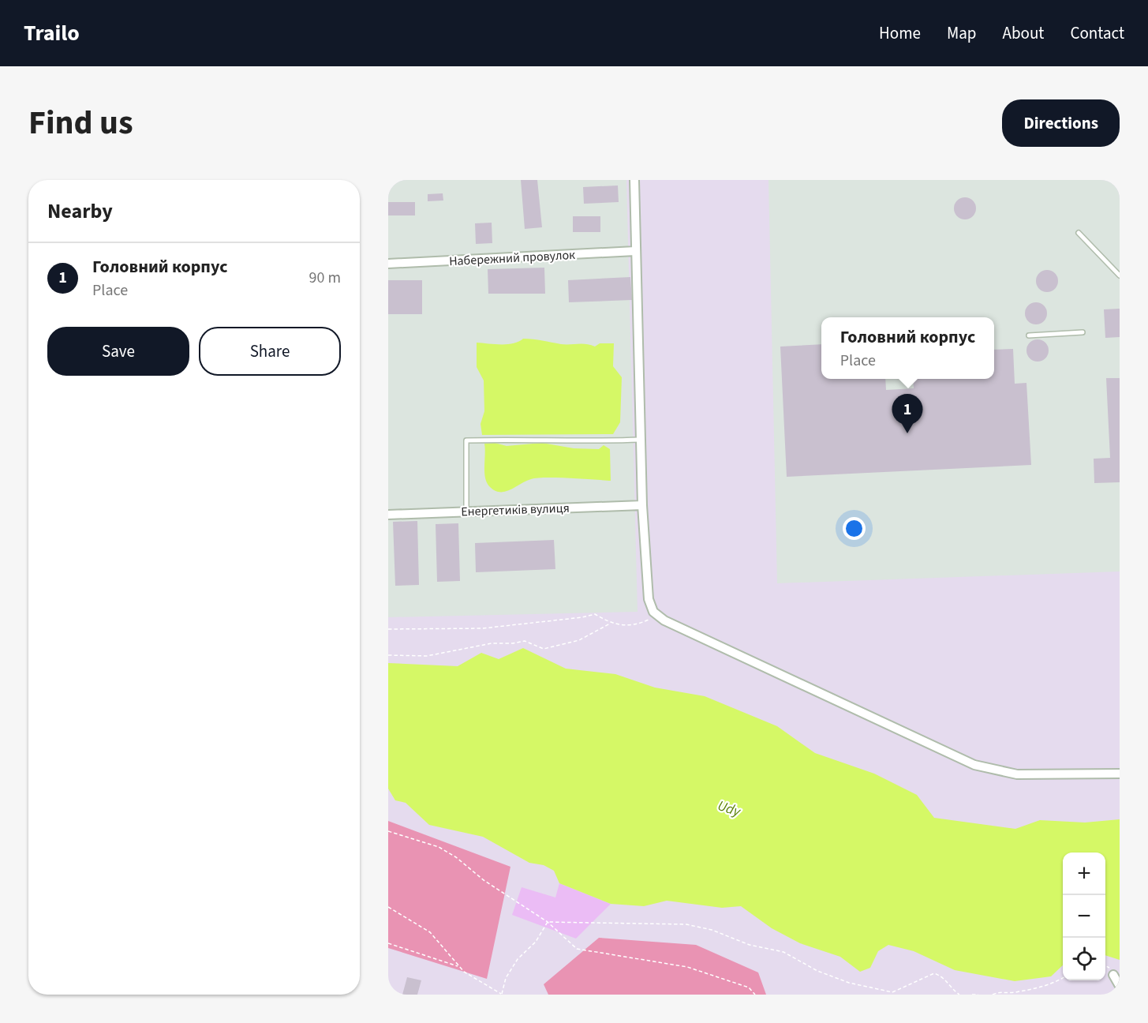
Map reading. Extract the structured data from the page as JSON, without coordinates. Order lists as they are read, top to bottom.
{
  "streets": {
    "street": ["Набережний провулок", "Енергетиків вулиця"]
  },
  "water": ["Udy"],
  "page": {
    "header": "Trailo",
    "nav": [
      "Home",
      "Map",
      "About",
      "Contact"
    ],
    "title": "Find us",
    "buttons": [
      "Directions",
      ["Save", "Share"]
    ],
    "heading": "Nearby",
    "list": [
      {
        "mark": "1",
        "name": "Головний корпус",
        "note": "Place",
        "value": "90 m"
      }
    ],
    "popup": ["Головний корпус", "Place"],
    "pins": "1",
    "map_buttons": ["+", "−"]
  }
}
